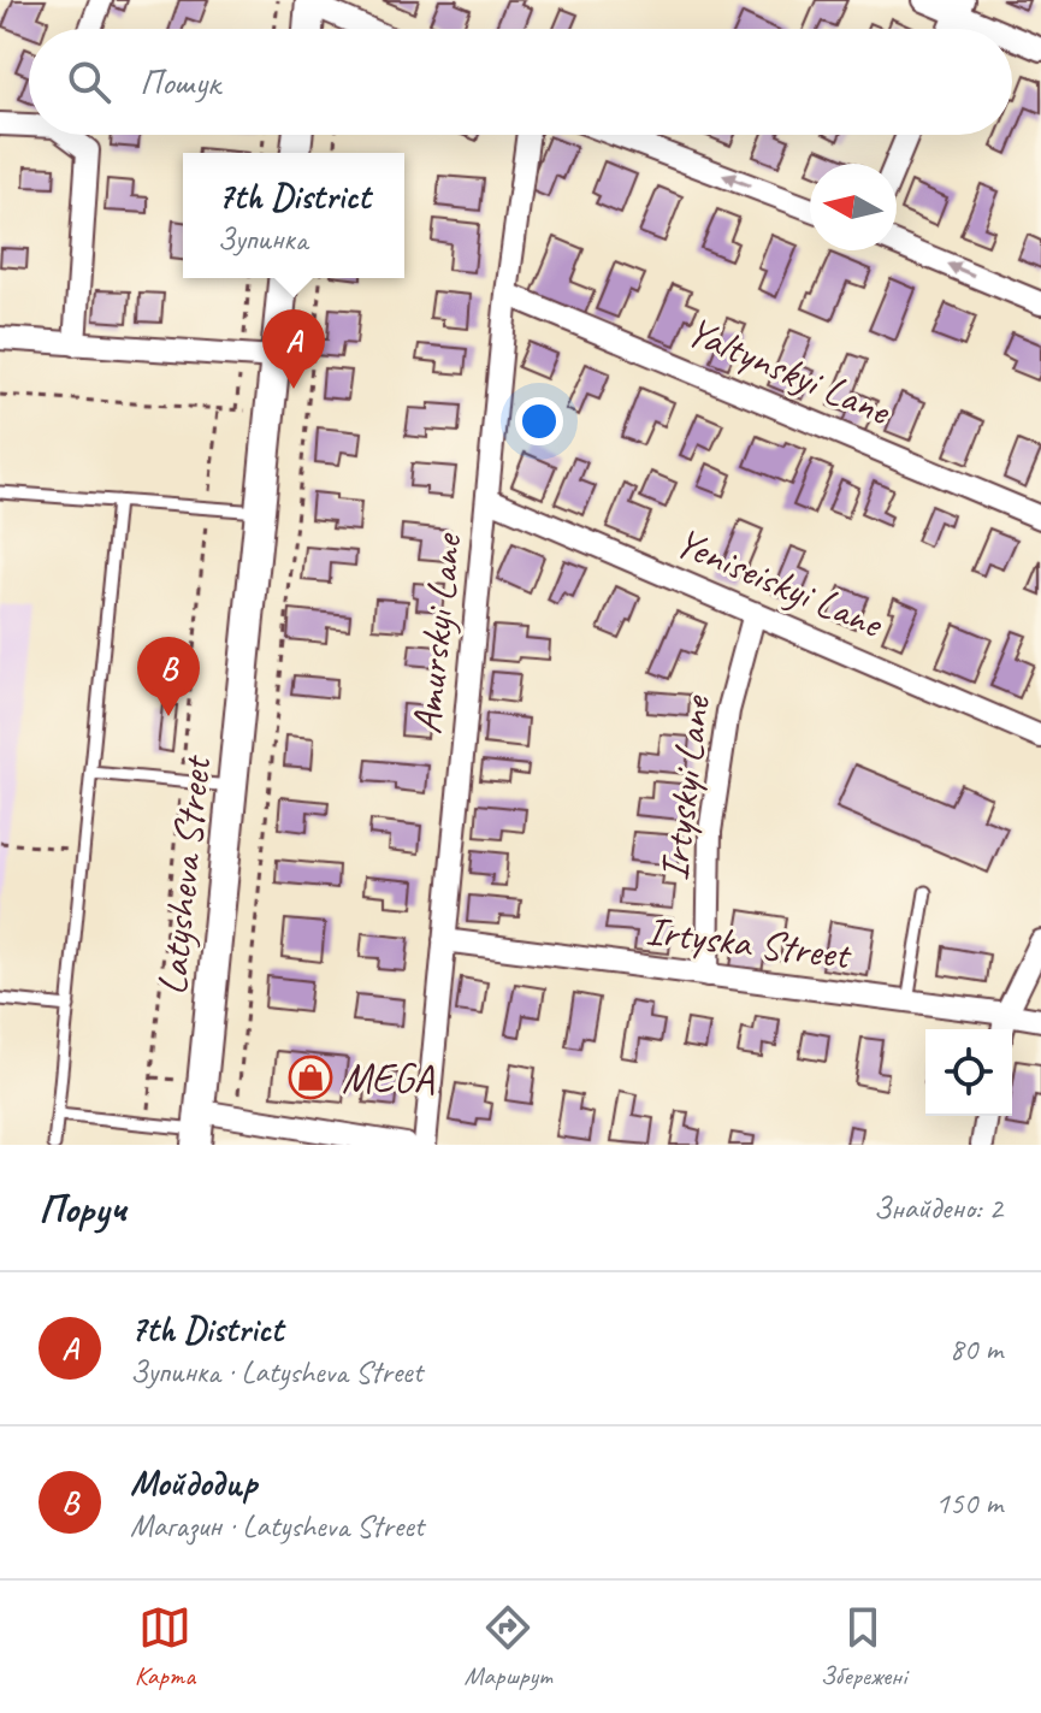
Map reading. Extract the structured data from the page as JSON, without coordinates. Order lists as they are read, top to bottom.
{
  "streets": {
    "street": [
      "Yaltynskyi Lane",
      "Yeniseiskyi Lane",
      "Amurskyi Lane",
      "Irtyskyi Lane",
      "Latysheva Street",
      "Irtyska Street"
    ]
  },
  "crossings": [
    ["Yaltynskyi Lane", "Amurskyi Lane"],
    ["Yeniseiskyi Lane", "Amurskyi Lane"],
    ["Yeniseiskyi Lane", "Irtyskyi Lane"],
    ["Amurskyi Lane", "Irtyska Street"],
    ["Irtyskyi Lane", "Irtyska Street"]
  ],
  "places": {
    "shop": ["MEGA"]
  },
  "north": "left",
  "page": {
    "search": "Пошук",
    "popup": ["7th District", "Зупинка"],
    "pins": ["A", "B"],
    "heading": ["Поруч", "Знайдено: 2"],
    "list": [
      {
        "mark": "A",
        "name": "7th District",
        "note": "Зупинка · Latysheva Street",
        "value": "80 m"
      },
      {
        "mark": "B",
        "name": "Мойдодир",
        "note": "Магазин · Latysheva Street",
        "value": "150 m"
      }
    ],
    "nav": ["Карта", "Маршрут", "Збережені"]
  }
}
